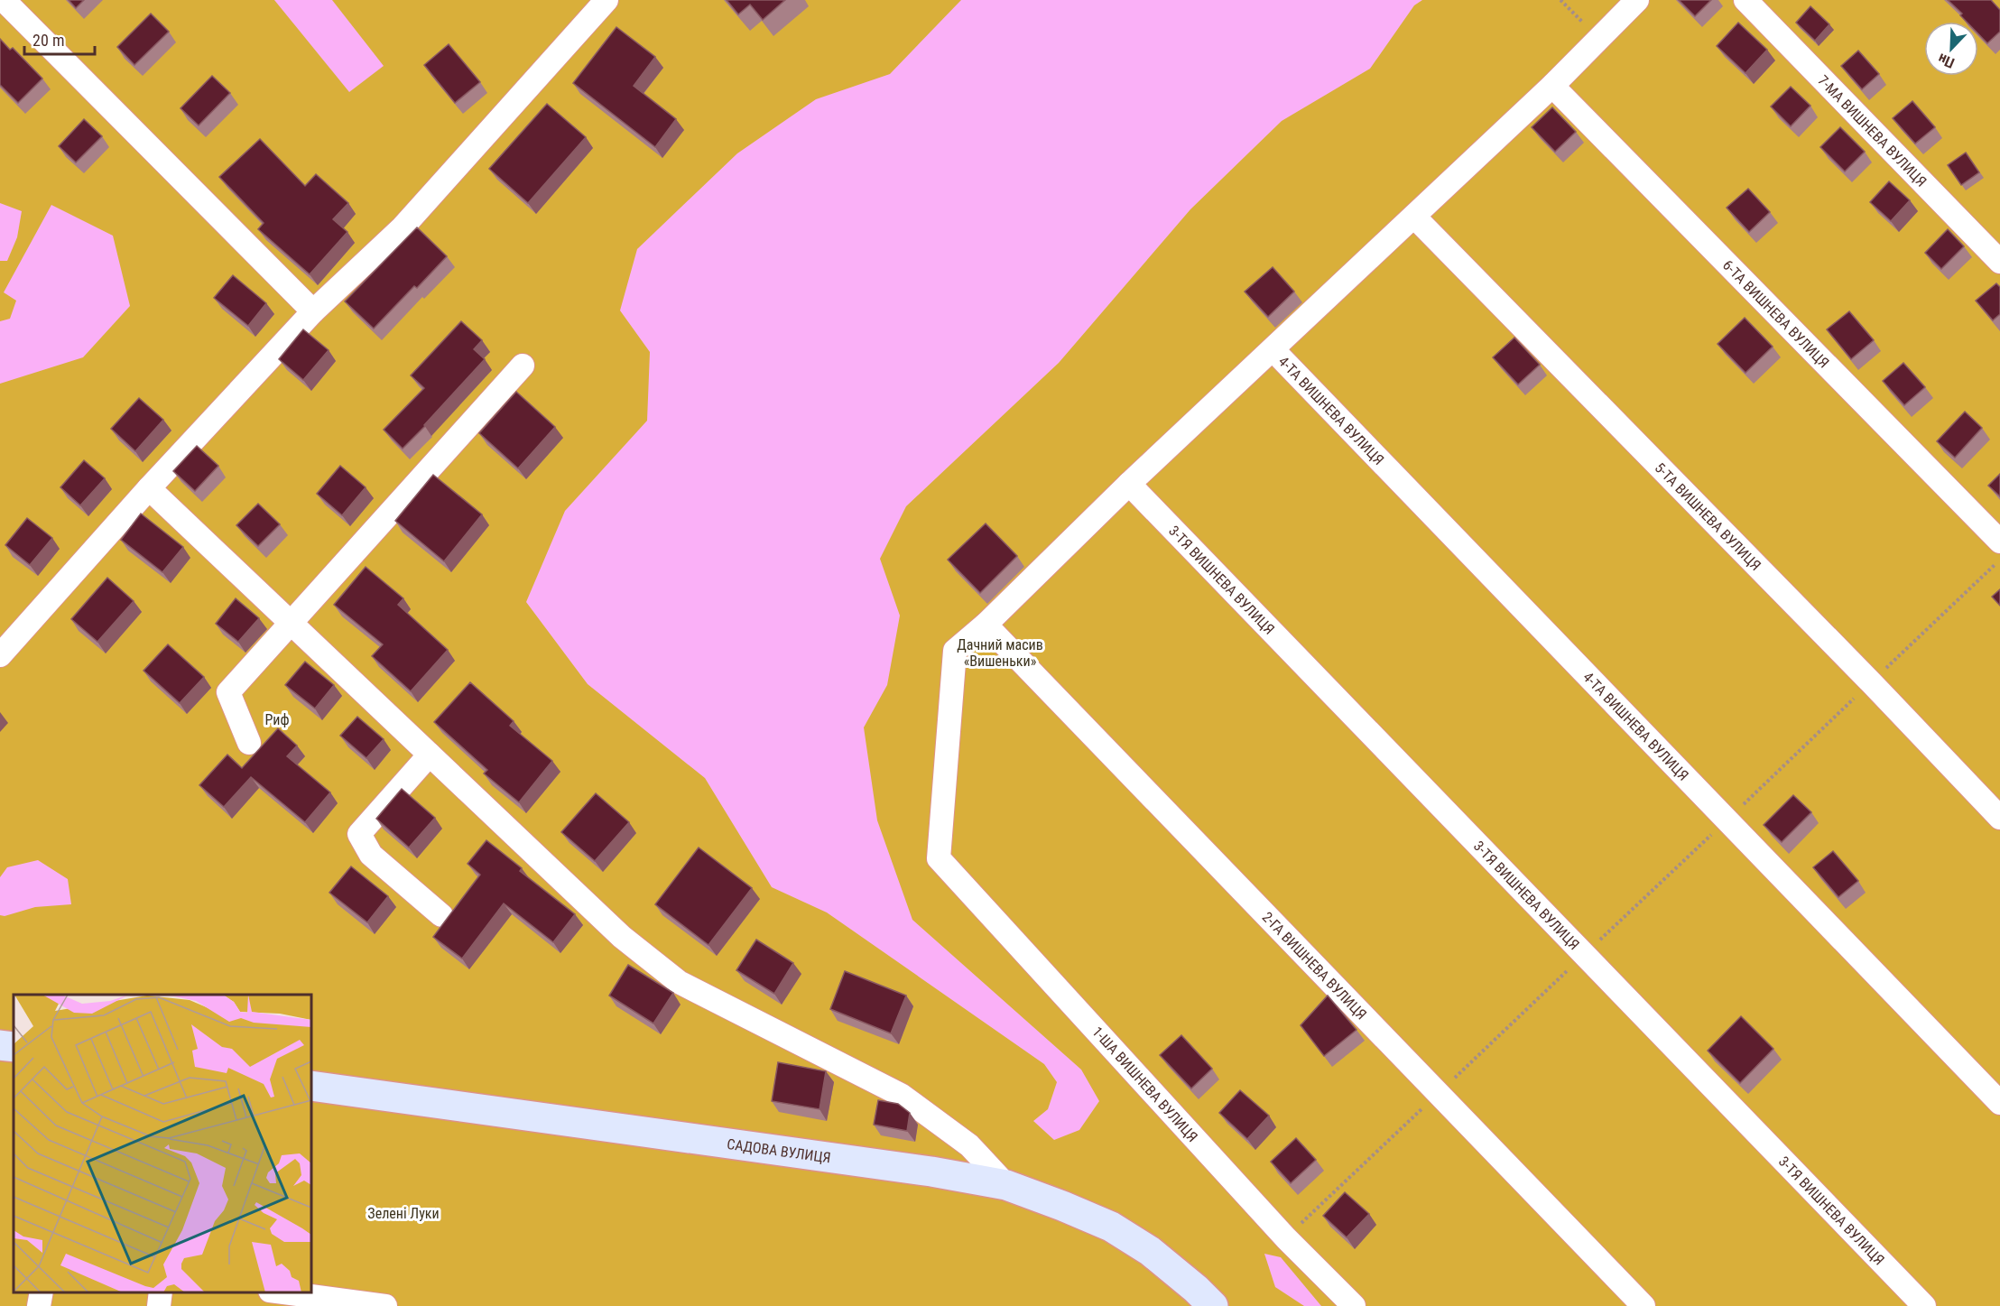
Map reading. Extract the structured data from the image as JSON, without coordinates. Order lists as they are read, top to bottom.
{
  "streets": {
    "street": [
      "7-МА ВИШНЕВА ВУЛИЦЯ",
      "6-ТА ВИШНЕВА ВУЛИЦЯ",
      "4-ТА ВИШНЕВА ВУЛИЦЯ",
      "5-ТА ВИШНЕВА ВУЛИЦЯ",
      "3-ТЯ ВИШНЕВА ВУЛИЦЯ",
      "2-ГА ВИШНЕВА ВУЛИЦЯ",
      "1-ША ВИШНЕВА ВУЛИЦЯ",
      "САДОВА ВУЛИЦЯ"
    ]
  },
  "crossings": [
    ["2-ГА ВИШНЕВА ВУЛИЦЯ", "1-ША ВИШНЕВА ВУЛИЦЯ"]
  ],
  "parks": ["Дачний масив «Вишеньки»", "Риф", "Зелені Луки"],
  "scale_bar": "20 m",
  "north": "bottom left"
}
